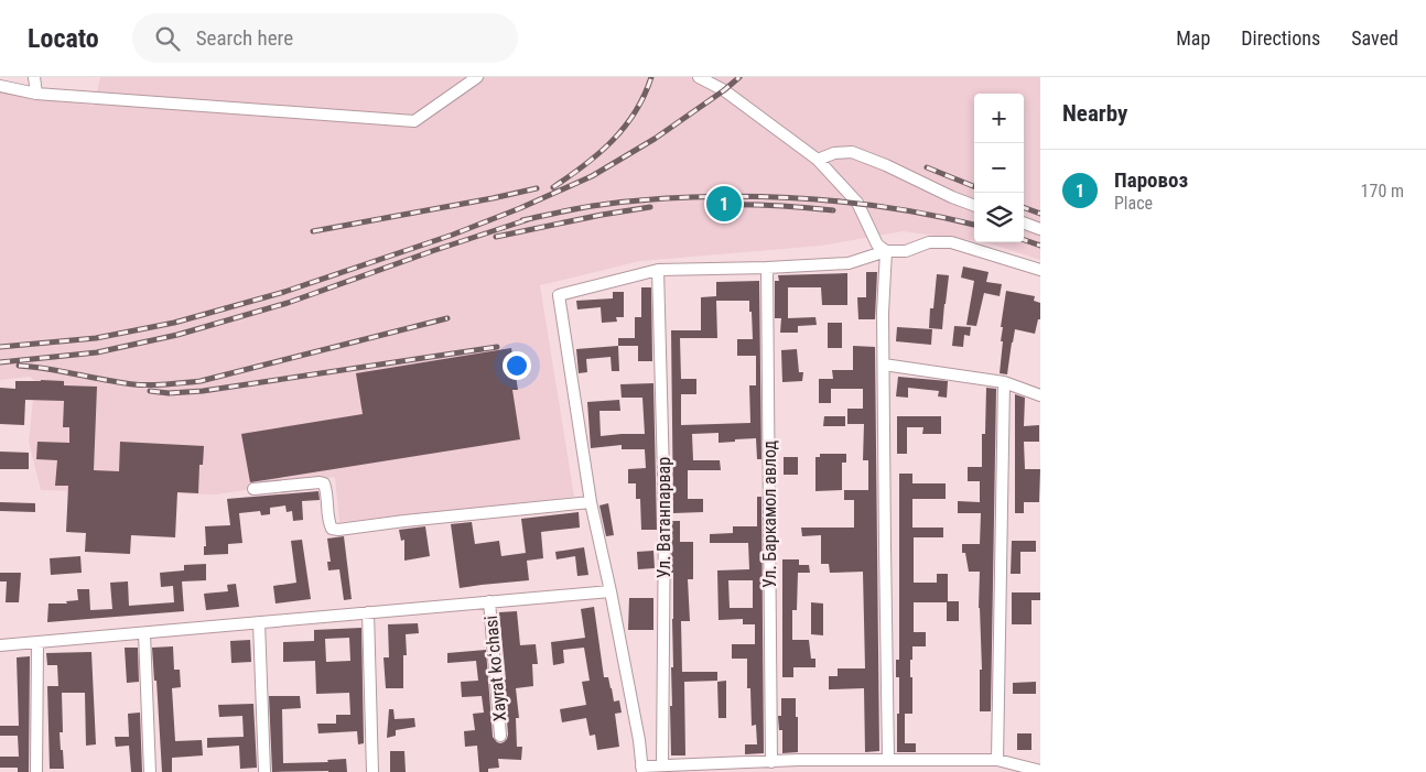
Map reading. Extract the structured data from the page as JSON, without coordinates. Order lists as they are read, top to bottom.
{
  "streets": {
    "street": ["Ул. Баркамол авлод", "Ул. Ватанпарвар", "Xayrat koʻchasi"]
  },
  "page": {
    "header": "Locato",
    "search": "Search here",
    "nav": ["Map", "Directions", "Saved"],
    "heading": "Nearby",
    "map_buttons": ["+", "−"],
    "list": [
      {
        "mark": "1",
        "name": "Паровоз",
        "note": "Place",
        "value": "170 m"
      }
    ],
    "pins": "1"
  }
}
